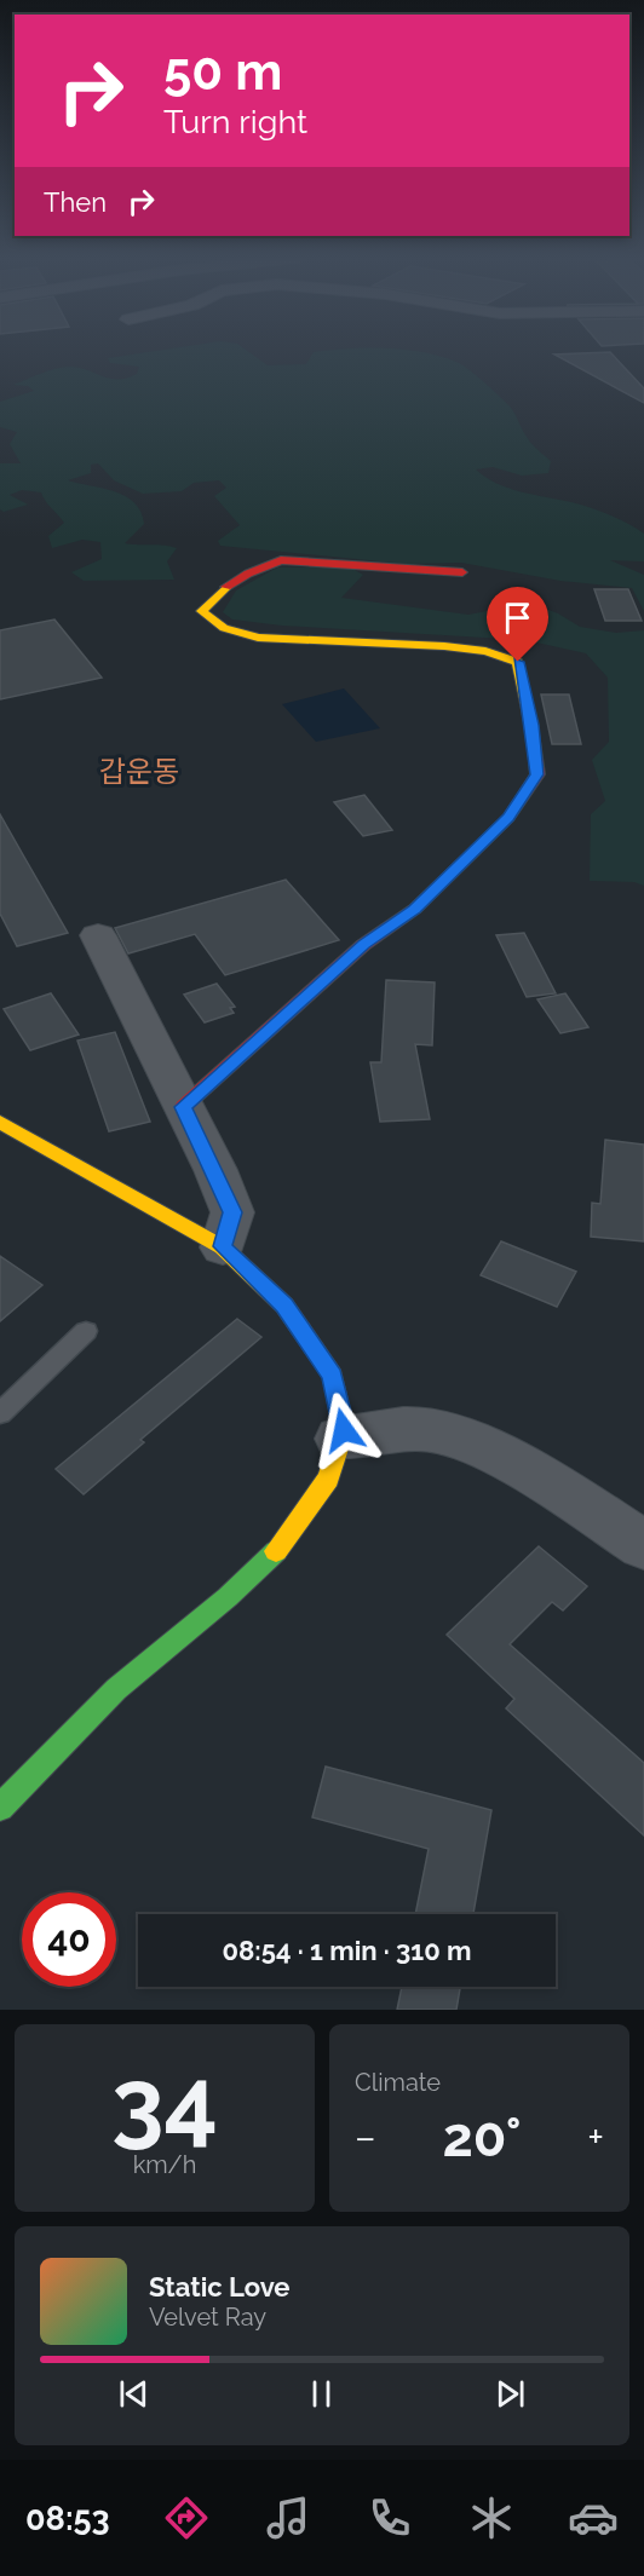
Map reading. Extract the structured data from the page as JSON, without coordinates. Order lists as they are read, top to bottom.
{
  "districts": ["갑운동"],
  "page": {
    "turn": ["50 m", "Turn right"],
    "then": "Then",
    "limit": "40",
    "trip": "08:54 · 1 min · 310 m",
    "tile": [
      ["34", "km/h"],
      "Climate"
    ],
    "heat": ["−", "20°", "+"],
    "song": ["Static Love", "Velvet Ray"],
    "tabs": "08:53"
  }
}
